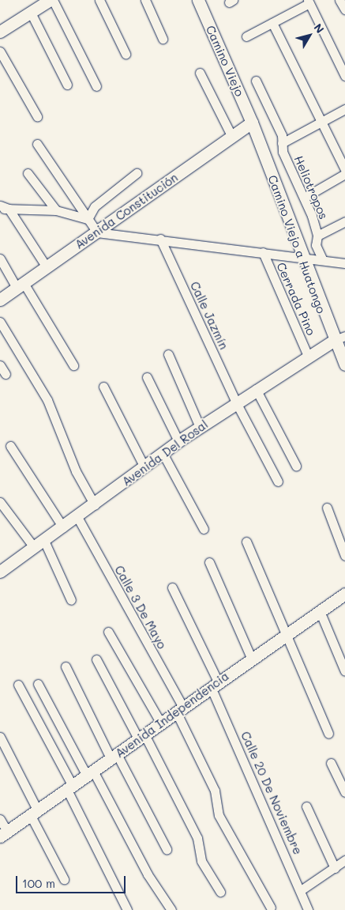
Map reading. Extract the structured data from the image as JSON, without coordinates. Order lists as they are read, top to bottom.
{
  "streets": {
    "main road": [
      "Camino Viejo",
      "Avenida Constitución",
      "Camino Viejo a Huatongo",
      "Avenida Del Rosal",
      "Avenida Independencia"
    ],
    "street": [
      "Heliotropos",
      "Cerrada Pino",
      "Calle Jazmín",
      "Calle 3 De Mayo",
      "Calle 20 De Noviembre"
    ]
  },
  "crossings": [
    ["Camino Viejo", "Avenida Constitución"],
    ["Camino Viejo", "Camino Viejo a Huatongo"],
    ["Avenida Constitución", "Camino Viejo a Huatongo"],
    ["Camino Viejo a Huatongo", "Avenida Del Rosal"],
    ["Cerrada Pino", "Avenida Del Rosal"],
    ["Calle Jazmín", "Avenida Del Rosal"],
    ["Avenida Del Rosal", "Calle 3 De Mayo"],
    ["Calle 3 De Mayo", "Avenida Independencia"],
    ["Avenida Independencia", "Calle 20 De Noviembre"]
  ],
  "scale_bar": "100 m",
  "north": "top right"
}
